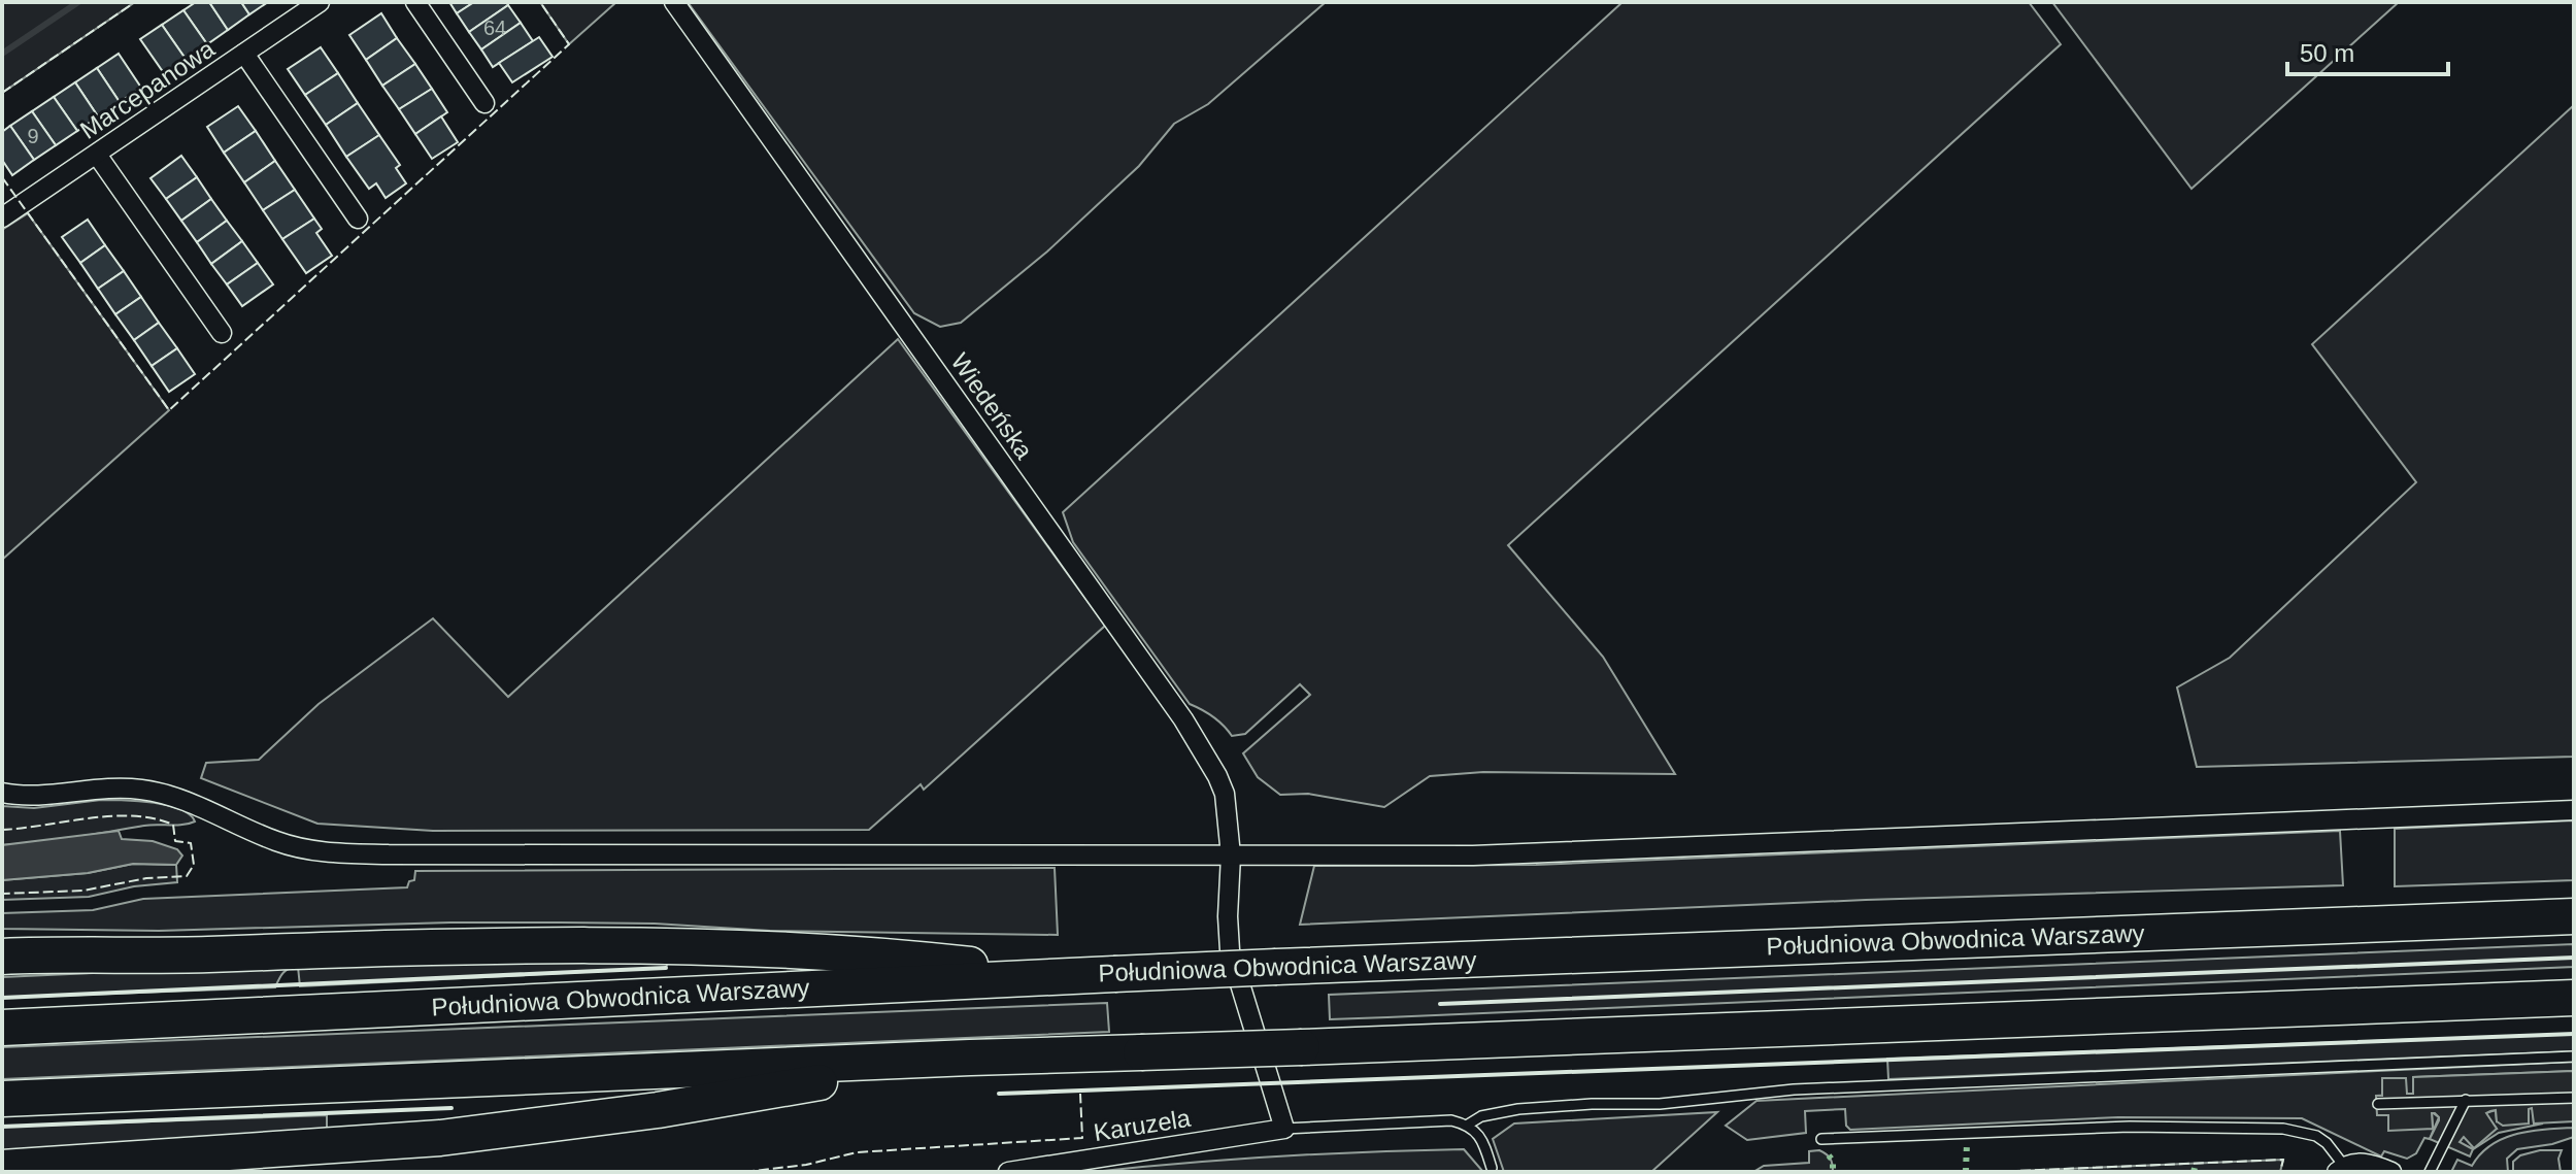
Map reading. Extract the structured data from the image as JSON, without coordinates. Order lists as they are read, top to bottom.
{
  "streets": {
    "highway": ["Południowa Obwodnica Warszawy"],
    "street": ["Marcepanowa", "Wiedeńska", "Karuzela"]
  },
  "crossings": [
    ["Wiedeńska", "Karuzela"]
  ],
  "house_numbers": ["64", "9"],
  "scale_bar": "50 m"
}
